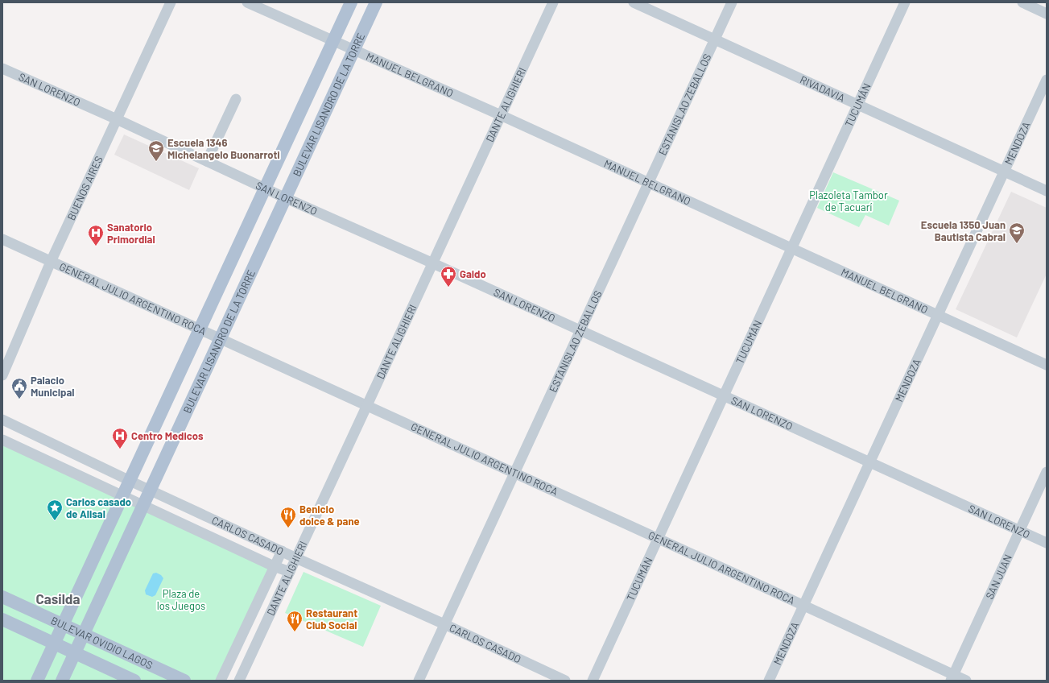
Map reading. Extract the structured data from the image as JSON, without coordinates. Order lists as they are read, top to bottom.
{
  "streets": {
    "main road": ["BULEVAR LISANDRO DE LA TORRE", "BULEVAR OVIDIO LAGOS"],
    "street": [
      "MANUEL BELGRANO",
      "RIVADAVIA",
      "SAN LORENZO",
      "DANTE ALIGHIERI",
      "ESTANISLAO ZEBALLOS",
      "TUCUMÁN",
      "MENDOZA",
      "BUENOS AIRES",
      "GENERAL JULIO ARGENTINO ROCA",
      "CARLOS CASADO",
      "SAN JUAN"
    ]
  },
  "crossings": [
    ["MANUEL BELGRANO", "BULEVAR LISANDRO DE LA TORRE"],
    ["MANUEL BELGRANO", "DANTE ALIGHIERI"],
    ["MANUEL BELGRANO", "ESTANISLAO ZEBALLOS"],
    ["MANUEL BELGRANO", "TUCUMÁN"],
    ["MANUEL BELGRANO", "MENDOZA"],
    ["RIVADAVIA", "ESTANISLAO ZEBALLOS"],
    ["RIVADAVIA", "TUCUMÁN"],
    ["RIVADAVIA", "MENDOZA"],
    ["SAN LORENZO", "BULEVAR LISANDRO DE LA TORRE"],
    ["SAN LORENZO", "DANTE ALIGHIERI"],
    ["SAN LORENZO", "ESTANISLAO ZEBALLOS"],
    ["SAN LORENZO", "TUCUMÁN"],
    ["SAN LORENZO", "MENDOZA"],
    ["SAN LORENZO", "BUENOS AIRES"],
    ["SAN LORENZO", "SAN JUAN"],
    ["BULEVAR LISANDRO DE LA TORRE", "GENERAL JULIO ARGENTINO ROCA"],
    ["BULEVAR LISANDRO DE LA TORRE", "CARLOS CASADO"],
    ["BULEVAR LISANDRO DE LA TORRE", "BULEVAR OVIDIO LAGOS"],
    ["DANTE ALIGHIERI", "GENERAL JULIO ARGENTINO ROCA"],
    ["DANTE ALIGHIERI", "CARLOS CASADO"],
    ["ESTANISLAO ZEBALLOS", "GENERAL JULIO ARGENTINO ROCA"],
    ["ESTANISLAO ZEBALLOS", "CARLOS CASADO"],
    ["TUCUMÁN", "GENERAL JULIO ARGENTINO ROCA"],
    ["MENDOZA", "GENERAL JULIO ARGENTINO ROCA"],
    ["BUENOS AIRES", "GENERAL JULIO ARGENTINO ROCA"],
    ["GENERAL JULIO ARGENTINO ROCA", "SAN JUAN"]
  ],
  "districts": ["Casilda"],
  "parks": ["Plazoleta Tambor de Tacuarí", "Plaza de los Juegos"],
  "places": {
    "school or university": ["Escuela 1346 Michelangelo Buonarroti", "Escuela 1350 Juan Bautista Cabral"],
    "hospital": ["Sanatorio Primordial", "Centro Medicos"],
    "pharmacy": ["Gaido"],
    "public building": ["Palacio Municipal"],
    "place": ["Carlos casado de Alisal"],
    "restaurant": ["Benicio dolce & pane", "Restaurant Club Social"]
  }
}
